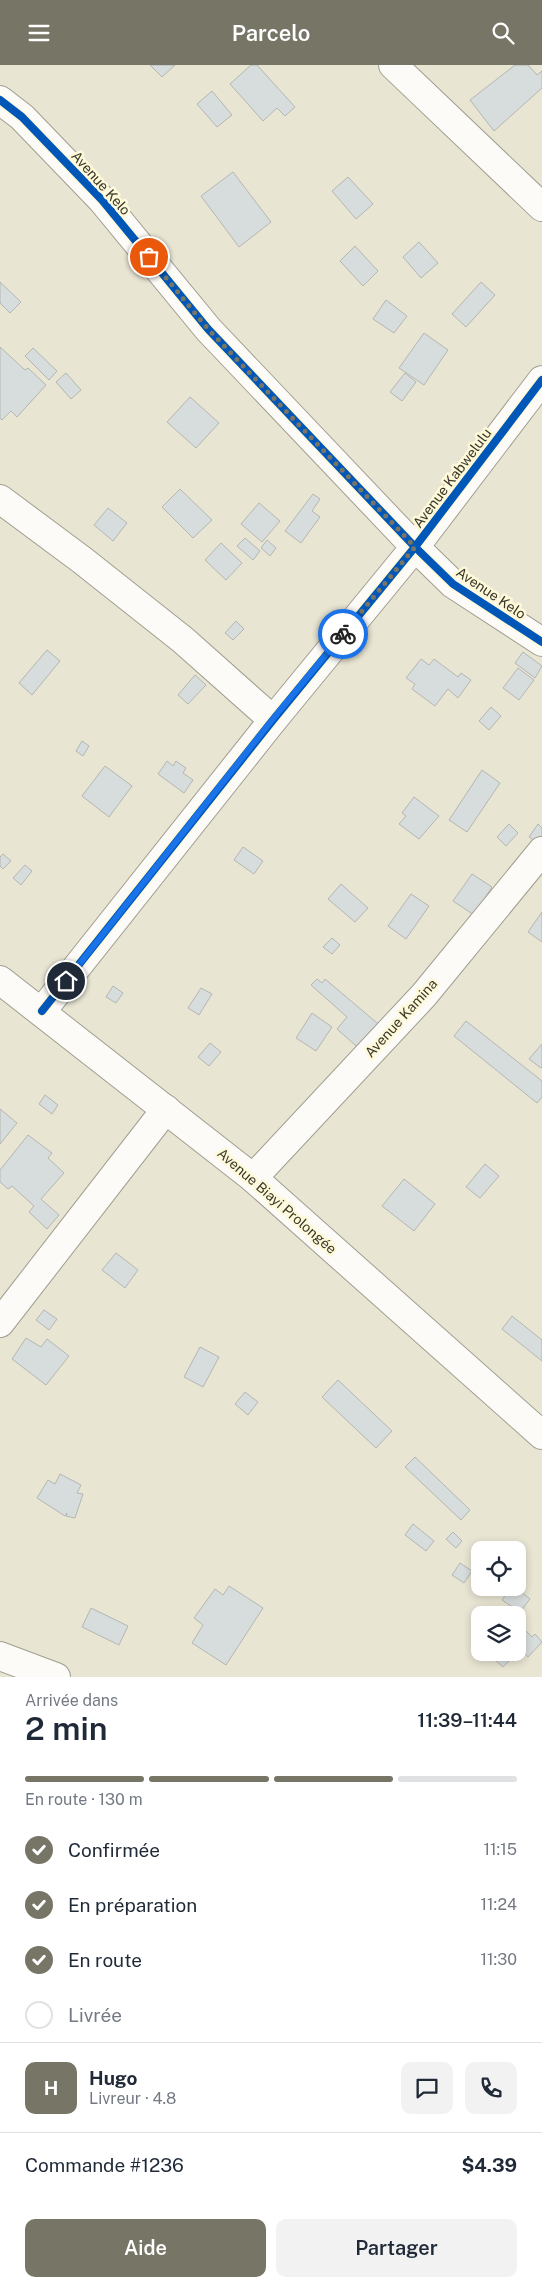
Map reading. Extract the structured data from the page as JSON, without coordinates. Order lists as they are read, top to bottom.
{
  "streets": {
    "street": [
      "Avenue Kelo",
      "Avenue Kabwelulu",
      "Avenue Kamina",
      "Avenue Biayi Prolongée"
    ]
  },
  "crossings": [
    ["Avenue Kelo", "Avenue Kabwelulu"],
    ["Avenue Kabwelulu", "Avenue Biayi Prolongée"],
    ["Avenue Kamina", "Avenue Biayi Prolongée"]
  ],
  "page": {
    "header": "Parcelo",
    "heading": ["2 min", "Arrivée dans", "11:39–11:44"],
    "panel": [
      "Hugo",
      "Livreur · 4.8",
      "Commande #1236",
      "$4.39"
    ],
    "bar": "En route · 130 m",
    "list": [
      ["Confirmée", "11:15"],
      ["En préparation", "11:24"],
      ["En route", "11:30"],
      "Livrée"
    ],
    "round": "H",
    "buttons": ["Aide", "Partager"]
  }
}
